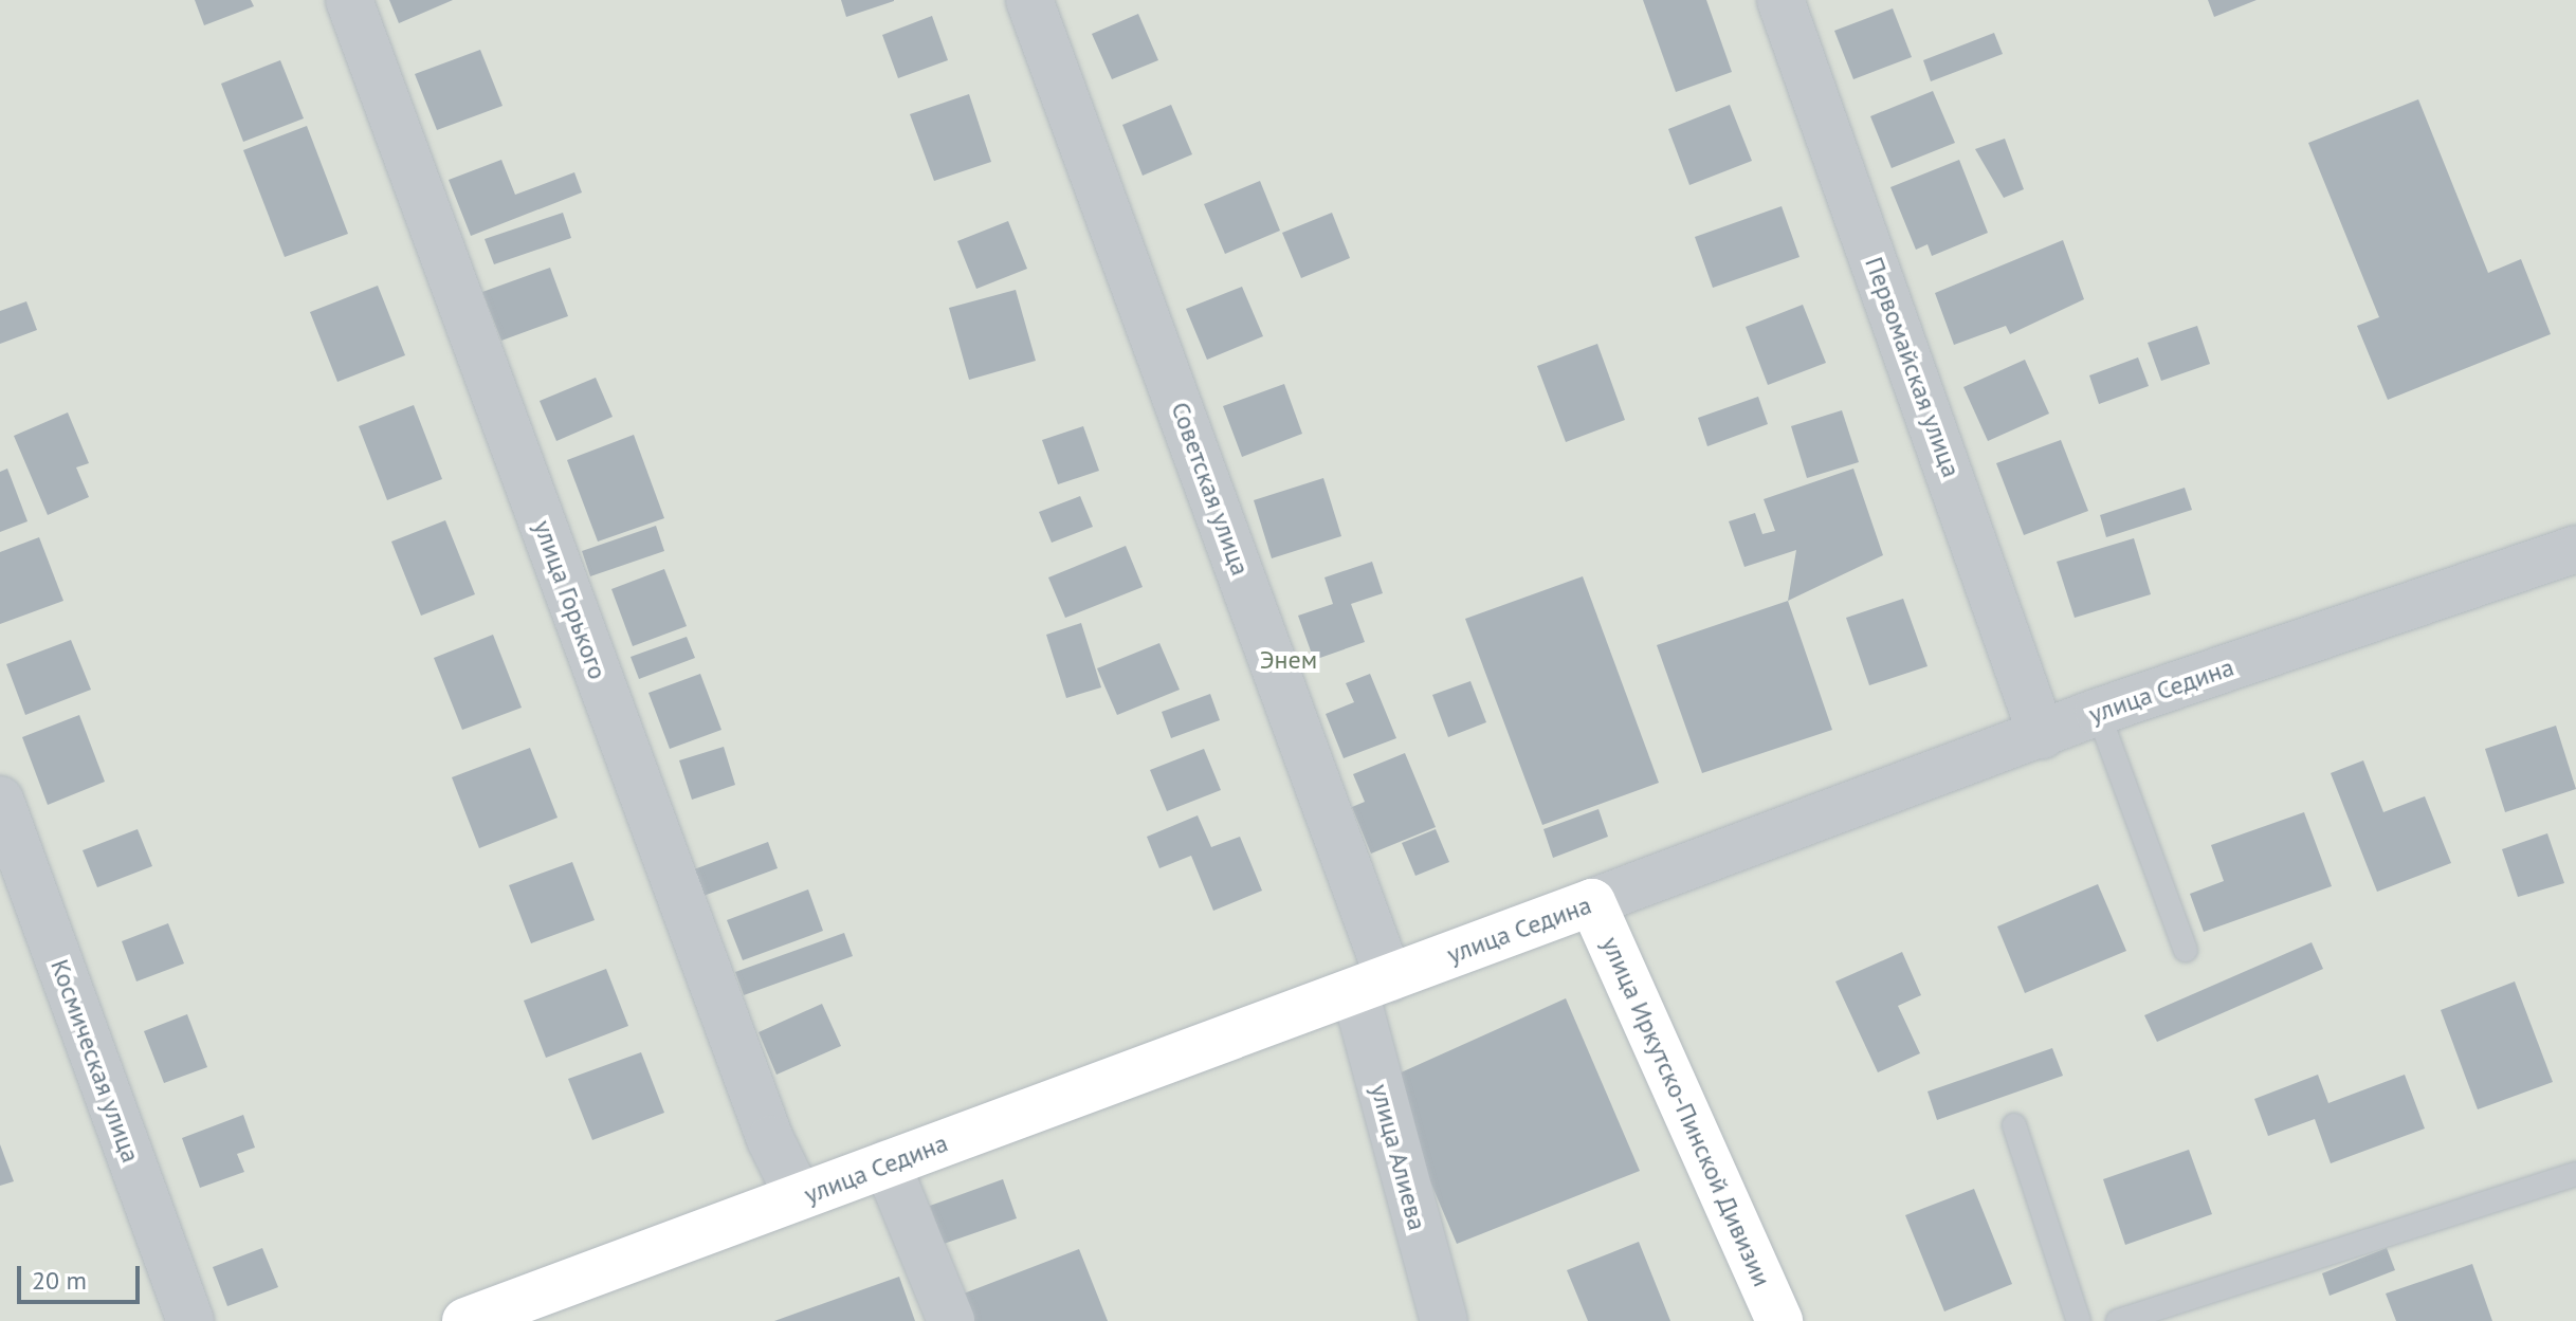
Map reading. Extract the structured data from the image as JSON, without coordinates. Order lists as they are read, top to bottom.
{
  "streets": {
    "street": [
      "Первомайская улица",
      "Советская улица",
      "улица Горького",
      "улица Седина",
      "Космическая улица",
      "улица Иркутско-Пинской Дивизии",
      "улица Алиева"
    ]
  },
  "crossings": [
    ["Первомайская улица", "улица Седина"],
    ["Советская улица", "улица Седина"],
    ["Советская улица", "улица Алиева"],
    ["улица Горького", "улица Седина"],
    ["улица Седина", "улица Иркутско-Пинской Дивизии"],
    ["улица Седина", "улица Алиева"]
  ],
  "parks": ["Энем"],
  "scale_bar": "20 m"
}
